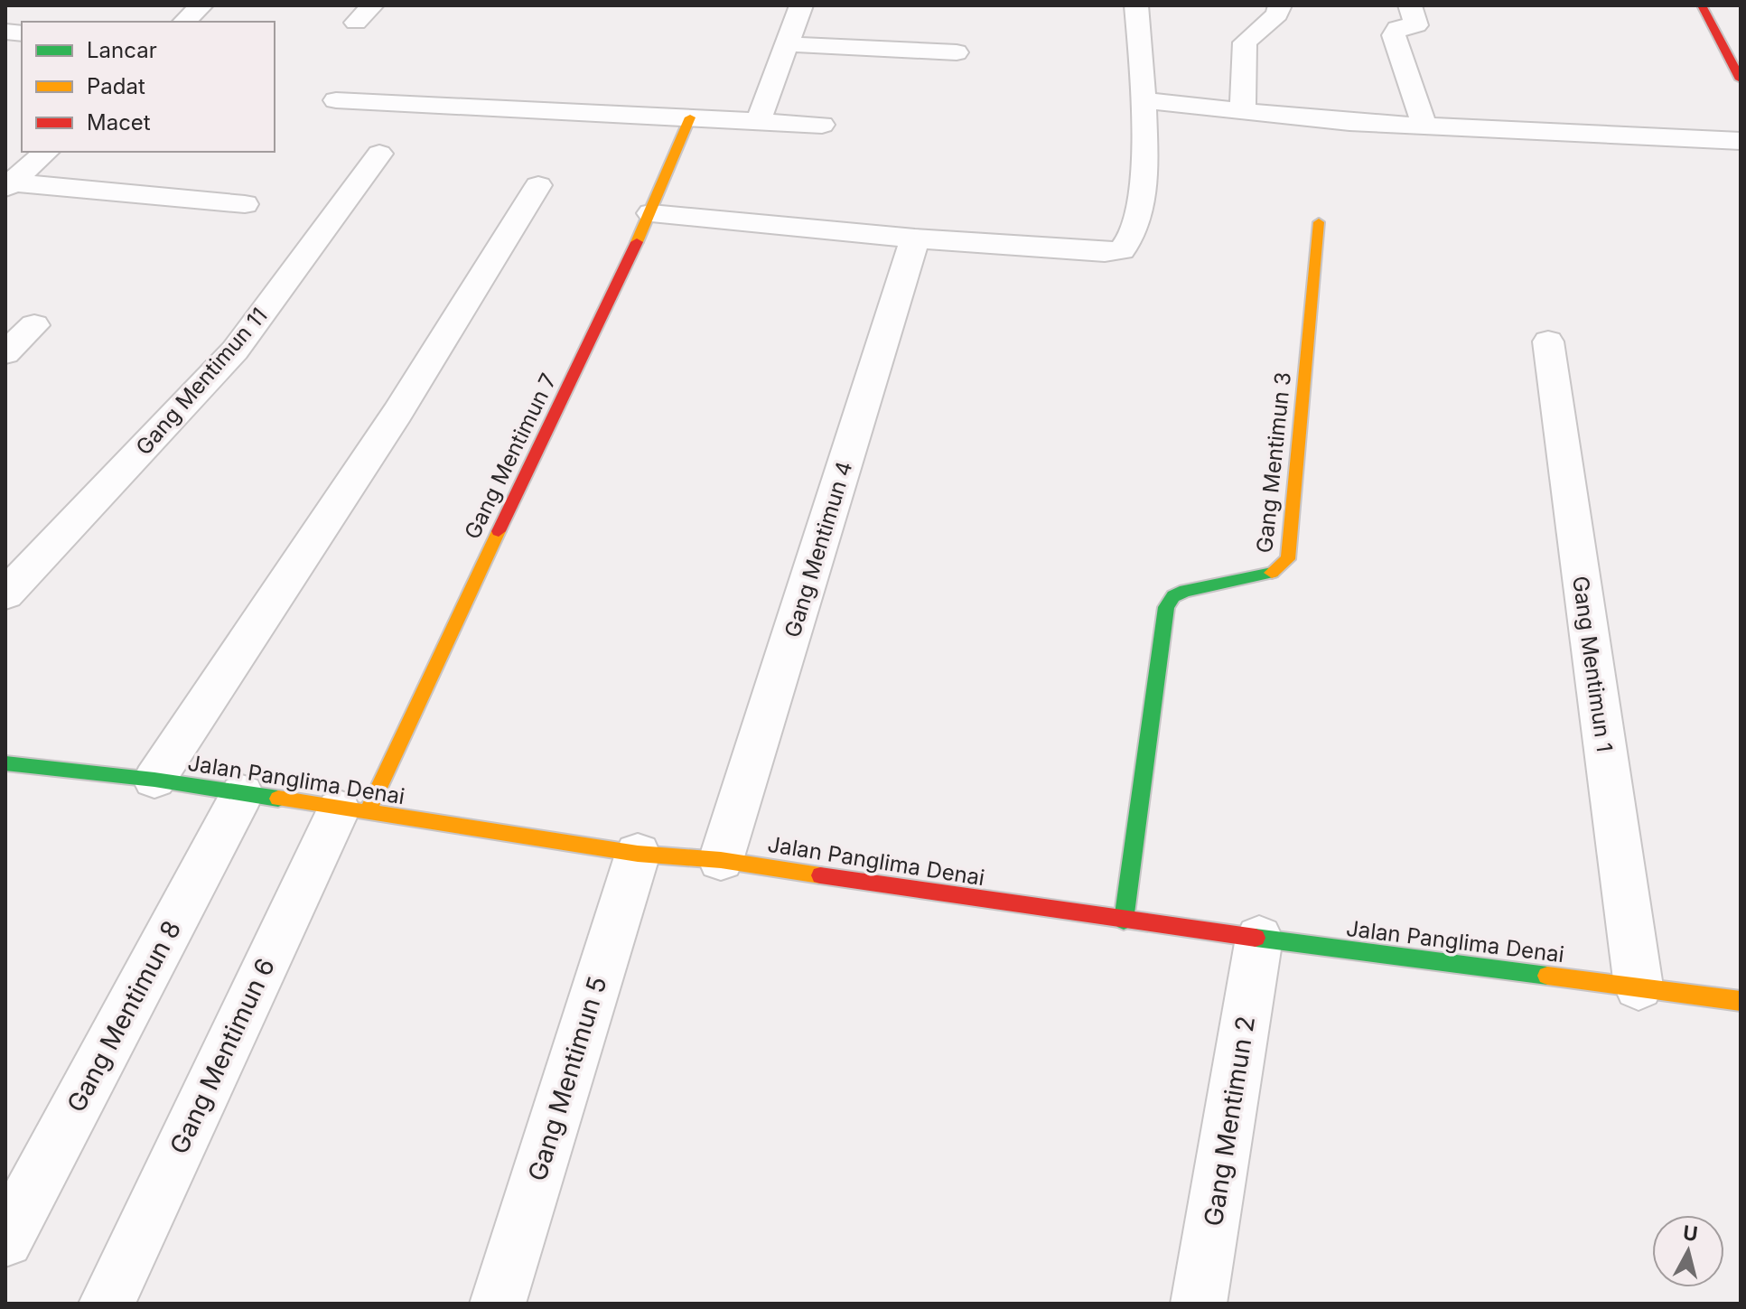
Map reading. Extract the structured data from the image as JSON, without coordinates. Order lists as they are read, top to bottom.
{
  "streets": {
    "street": [
      "Gang Mentimun 11",
      "Gang Mentimun 7",
      "Gang Mentimun 3",
      "Gang Mentimun 4",
      "Gang Mentimun 1",
      "Jalan Panglima Denai",
      "Gang Mentimun 8",
      "Gang Mentimun 6",
      "Gang Mentimun 5",
      "Gang Mentimun 2"
    ]
  },
  "crossings": [
    ["Gang Mentimun 7", "Jalan Panglima Denai"],
    ["Gang Mentimun 7", "Gang Mentimun 6"],
    ["Gang Mentimun 3", "Jalan Panglima Denai"],
    ["Gang Mentimun 4", "Jalan Panglima Denai"],
    ["Gang Mentimun 1", "Jalan Panglima Denai"],
    ["Jalan Panglima Denai", "Gang Mentimun 8"],
    ["Jalan Panglima Denai", "Gang Mentimun 6"],
    ["Jalan Panglima Denai", "Gang Mentimun 5"],
    ["Jalan Panglima Denai", "Gang Mentimun 2"]
  ],
  "legend": ["Lancar", "Padat", "Macet"],
  "north": "top"
}
